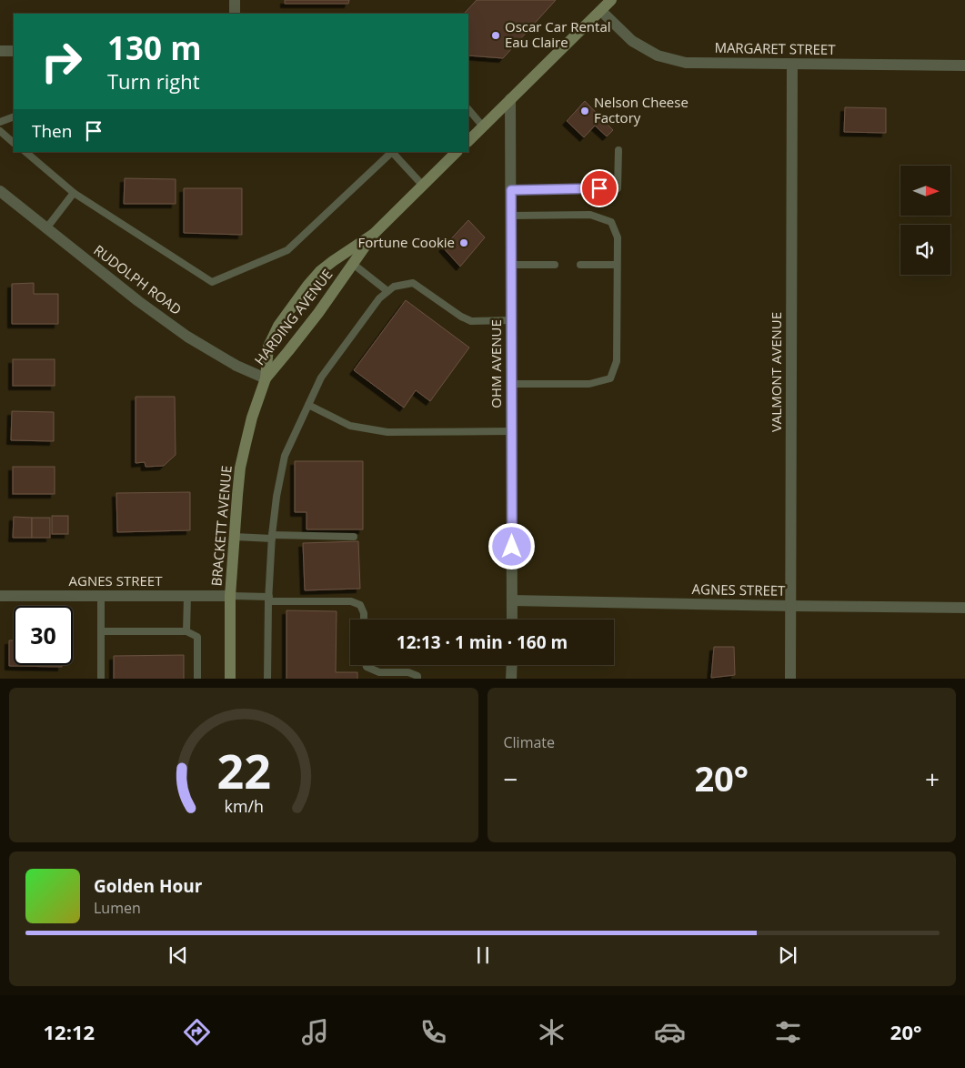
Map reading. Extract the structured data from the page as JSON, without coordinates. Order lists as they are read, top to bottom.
{
  "streets": {
    "main road": ["HARDING AVENUE", "BRACKETT AVENUE"],
    "street": [
      "MARGARET STREET",
      "RUDOLPH ROAD",
      "OHM AVENUE",
      "VALMONT AVENUE",
      "AGNES STREET"
    ]
  },
  "crossings": [
    ["MARGARET STREET", "VALMONT AVENUE"],
    ["RUDOLPH ROAD", "HARDING AVENUE"],
    ["RUDOLPH ROAD", "BRACKETT AVENUE"],
    ["HARDING AVENUE", "BRACKETT AVENUE"],
    ["OHM AVENUE", "AGNES STREET"],
    ["VALMONT AVENUE", "AGNES STREET"],
    ["BRACKETT AVENUE", "AGNES STREET"]
  ],
  "places": ["Oscar Car Rental Eau Claire", "Nelson Cheese Factory", "Fortune Cookie"],
  "north": "right",
  "page": {
    "turn": ["130 m", "Turn right"],
    "then": "Then",
    "limit": "30",
    "trip": "12:13 · 1 min · 160 m",
    "tile": "Climate",
    "heat": ["−", "20°", "+"],
    "song": ["Golden Hour", "Lumen"],
    "tabs": ["12:12", "20°"],
    "gauge": ["22", "km/h"]
  }
}
